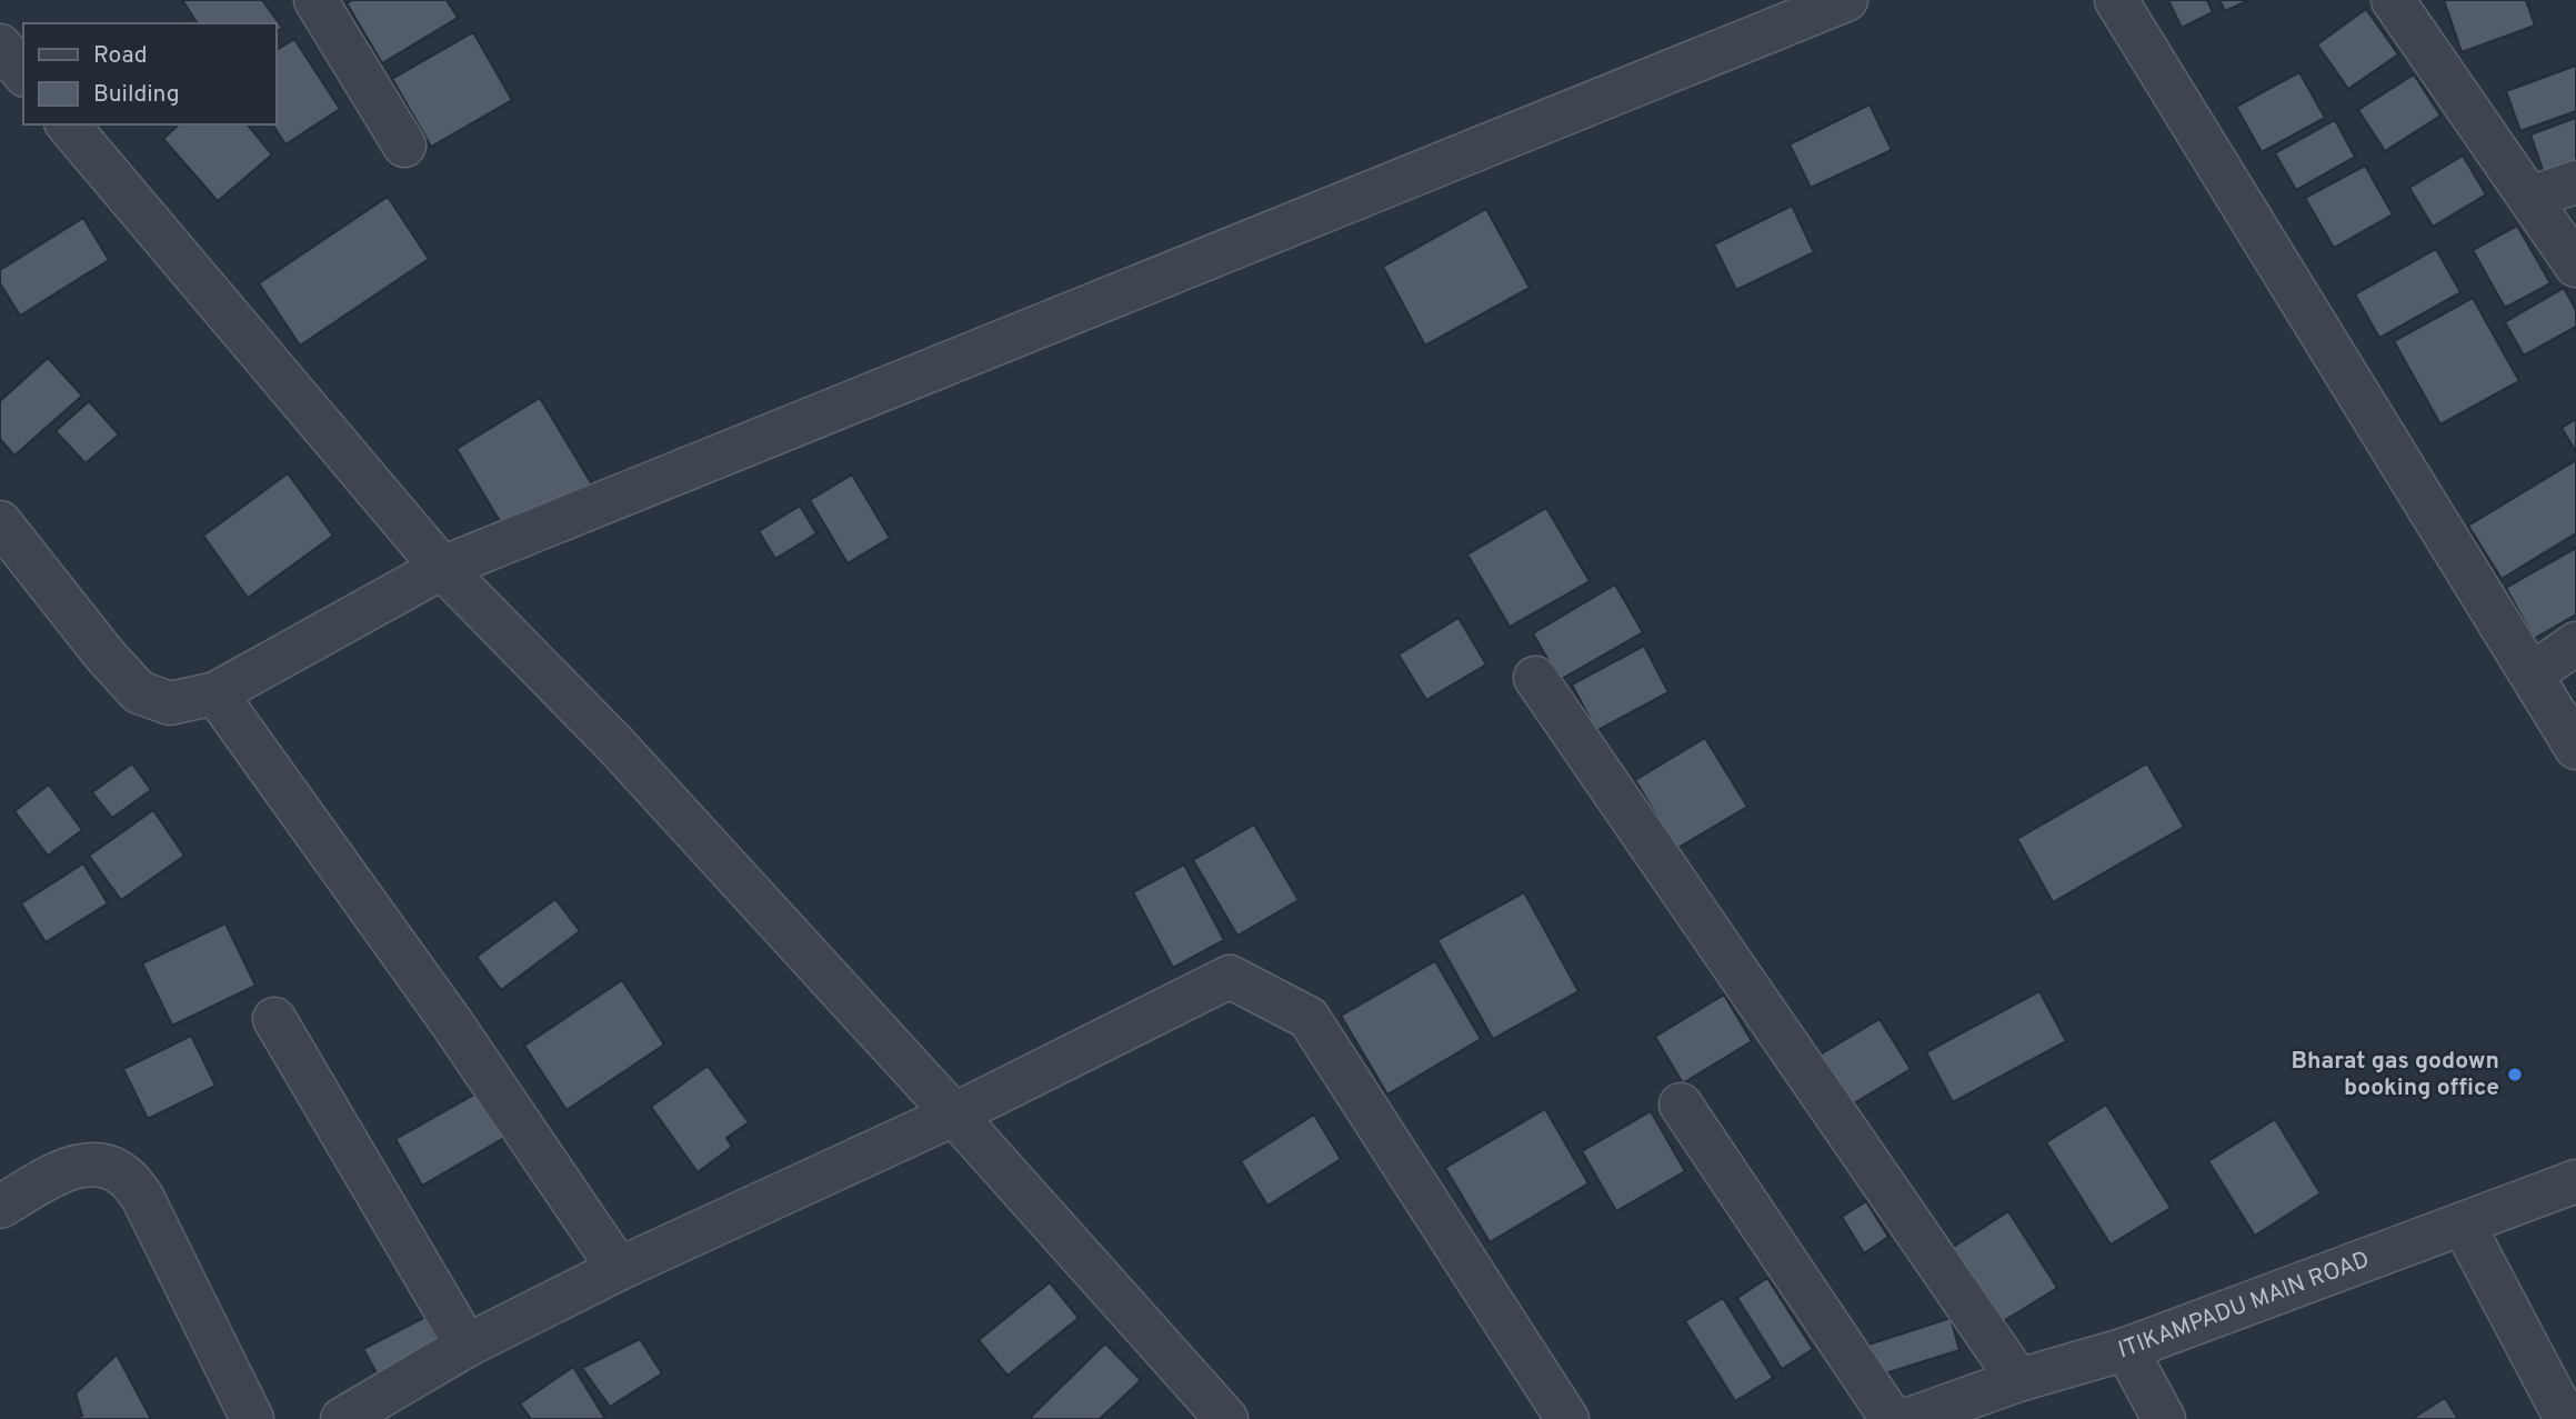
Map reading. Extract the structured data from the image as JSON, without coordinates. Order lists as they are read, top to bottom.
{
  "streets": {
    "street": ["ITIKAMPADU MAIN ROAD"]
  },
  "places": ["Bharat gas godown booking office"],
  "legend": ["Road", "Building"]
}
